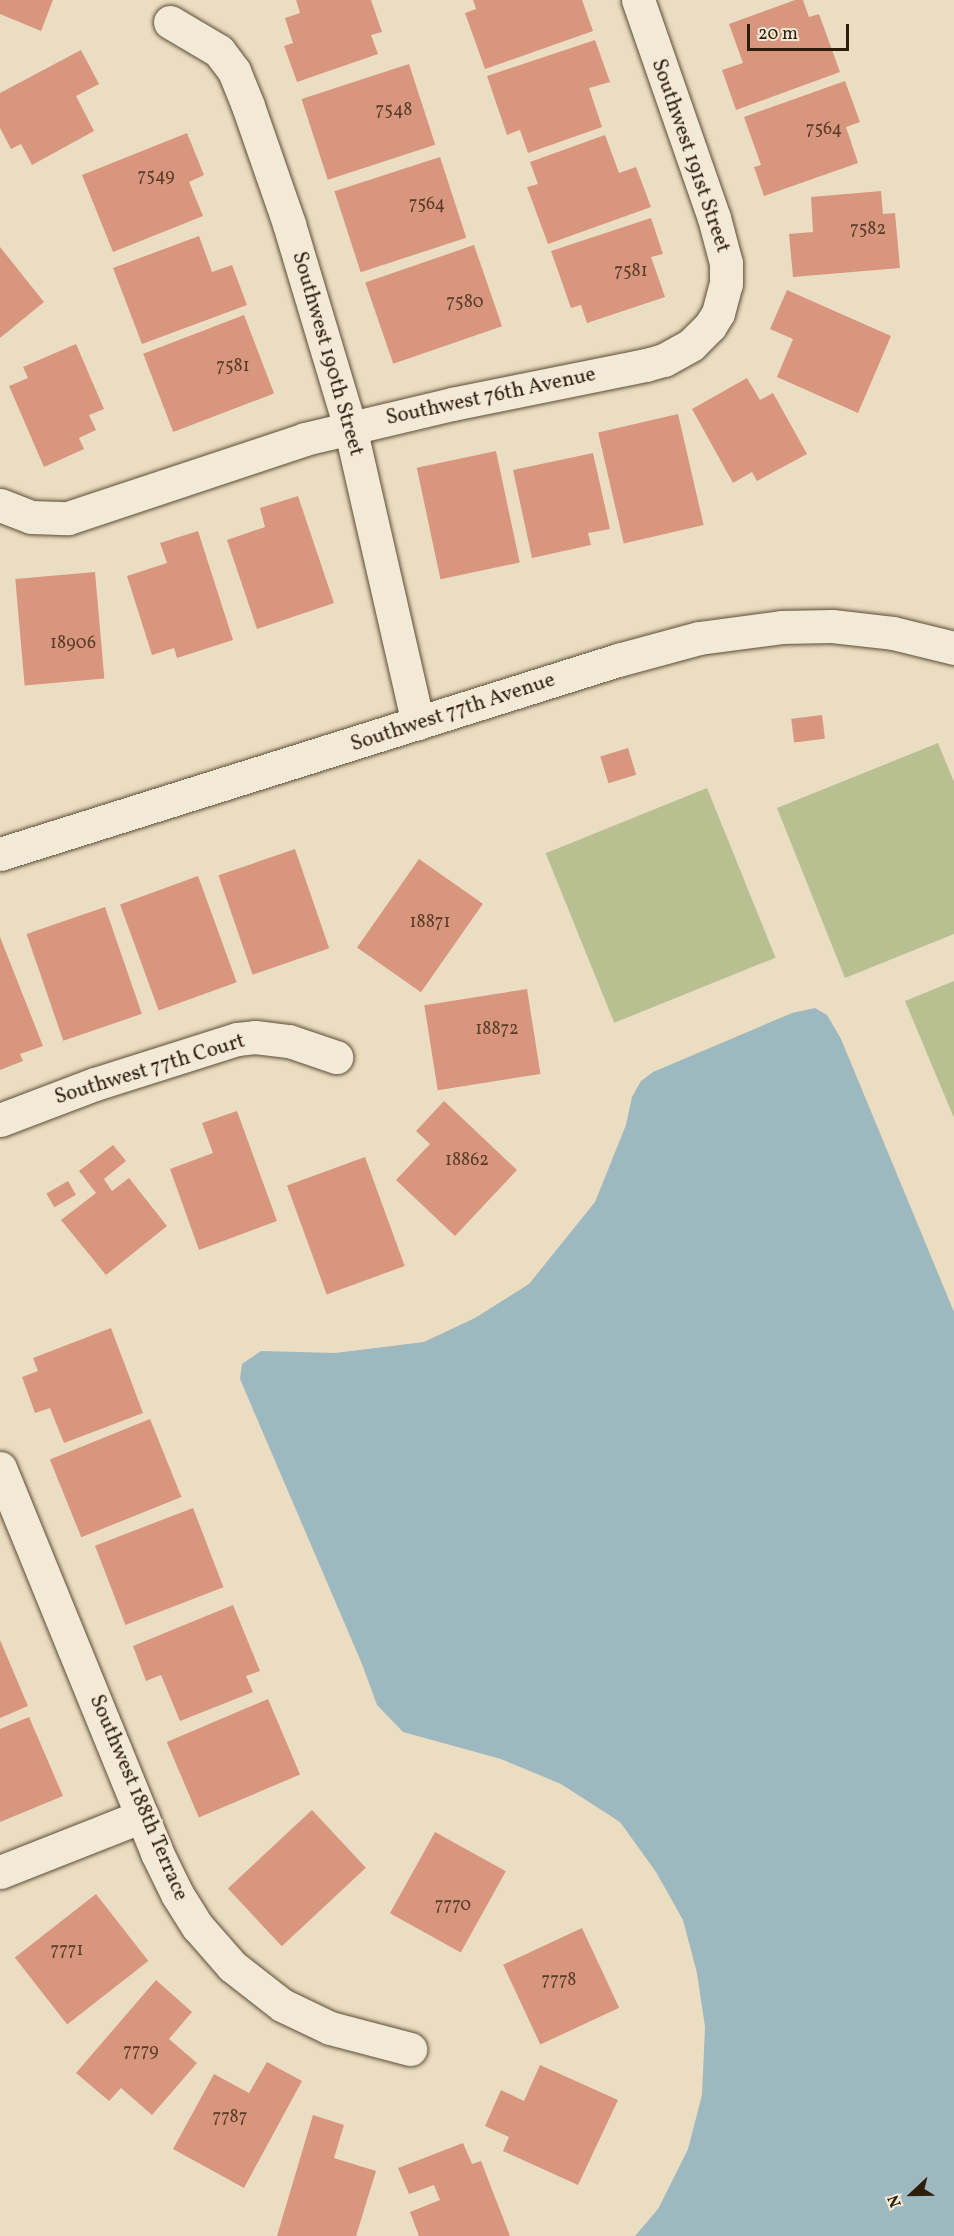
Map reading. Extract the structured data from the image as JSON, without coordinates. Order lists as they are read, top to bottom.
{
  "streets": {
    "street": [
      "Southwest 191st Street",
      "Southwest 190th Street",
      "Southwest 76th Avenue",
      "Southwest 77th Avenue",
      "Southwest 77th Court",
      "Southwest 188th Terrace"
    ]
  },
  "crossings": [
    ["Southwest 191st Street", "Southwest 76th Avenue"],
    ["Southwest 190th Street", "Southwest 76th Avenue"],
    ["Southwest 190th Street", "Southwest 77th Avenue"]
  ],
  "house_numbers": [
    "7548",
    "7564",
    "7549",
    "7564",
    "7582",
    "7581",
    "7580",
    "7581",
    "18906",
    "18871",
    "18872",
    "18862",
    "7770",
    "7771",
    "7778",
    "7779",
    "7787"
  ],
  "scale_bar": "20 m",
  "north": "left"
}
